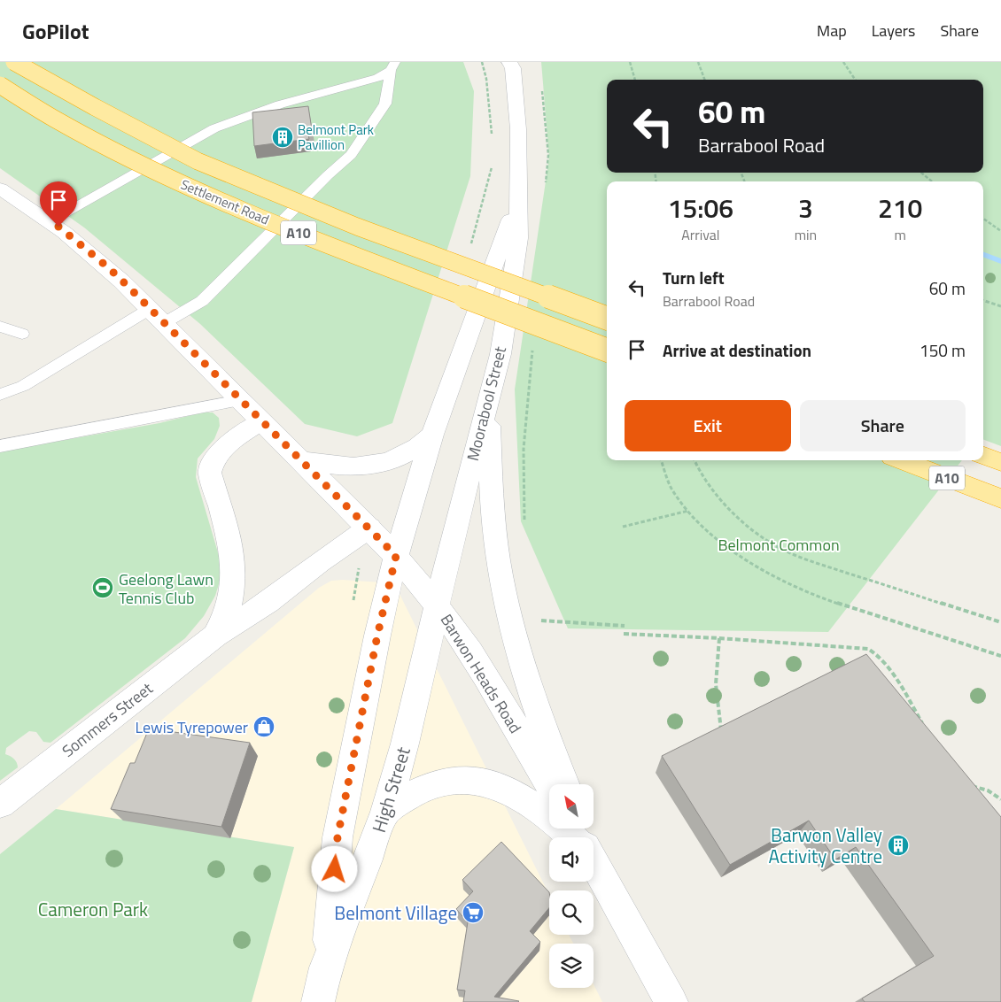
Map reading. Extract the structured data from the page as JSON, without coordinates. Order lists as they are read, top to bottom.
{
  "streets": {
    "highway": ["Settlement Road", "A10"],
    "street": [
      "Moorabool Street",
      "Barwon Heads Road",
      "Sommers Street",
      "High Street"
    ]
  },
  "crossings": [
    ["Moorabool Street", "Barwon Heads Road"],
    ["Moorabool Street", "High Street"],
    ["Barwon Heads Road", "Sommers Street"],
    ["Barwon Heads Road", "High Street"]
  ],
  "parks": ["Belmont Common", "Cameron Park"],
  "places": {
    "building": ["Belmont Park Pavillion", "Barwon Valley Activity Centre"],
    "sports": ["Geelong Lawn Tennis Club"],
    "shop": ["Lewis Tyrepower"],
    "supermarket": ["Belmont Village"]
  },
  "north": "top left",
  "page": {
    "header": "GoPilot",
    "nav": ["Map", "Layers", "Share"],
    "turn": ["60 m", "Barrabool Road"],
    "eta": [
      "15:06",
      "Arrival",
      "3",
      "min",
      "210",
      "m"
    ],
    "list": [
      {
        "name": "Turn left",
        "note": "Barrabool Road",
        "value": "60 m"
      },
      {
        "name": "Arrive at destination",
        "value": "150 m"
      }
    ],
    "buttons": ["Exit", "Share"]
  }
}
